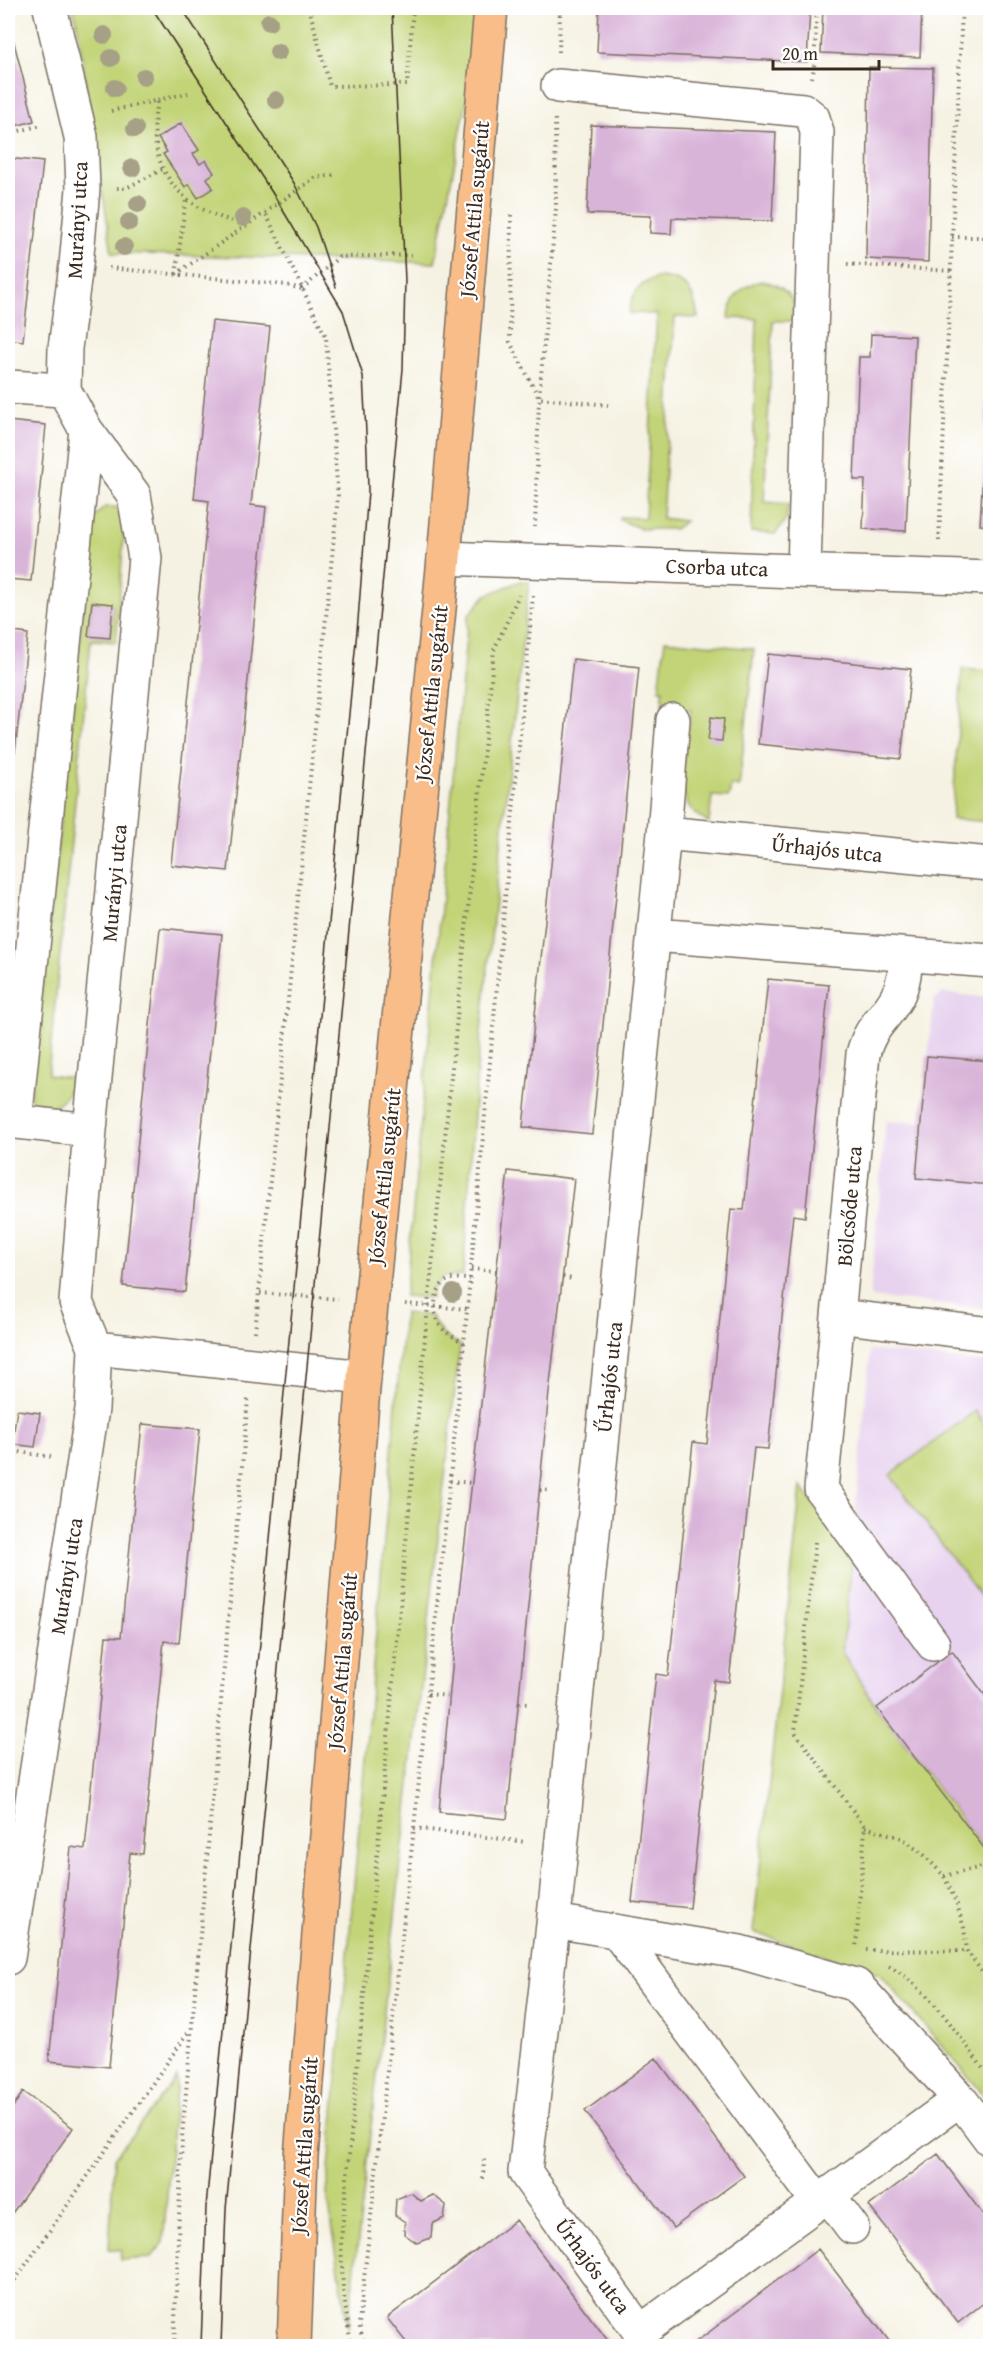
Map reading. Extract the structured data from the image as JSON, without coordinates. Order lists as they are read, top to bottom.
{
  "streets": {
    "main road": ["József Attila sugárút"],
    "street": [
      "Murányi utca",
      "Csorba utca",
      "Űrhajós utca",
      "Bölcsőde utca"
    ]
  },
  "crossings": [
    ["József Attila sugárút", "Csorba utca"]
  ],
  "scale_bar": "20 m"
}
